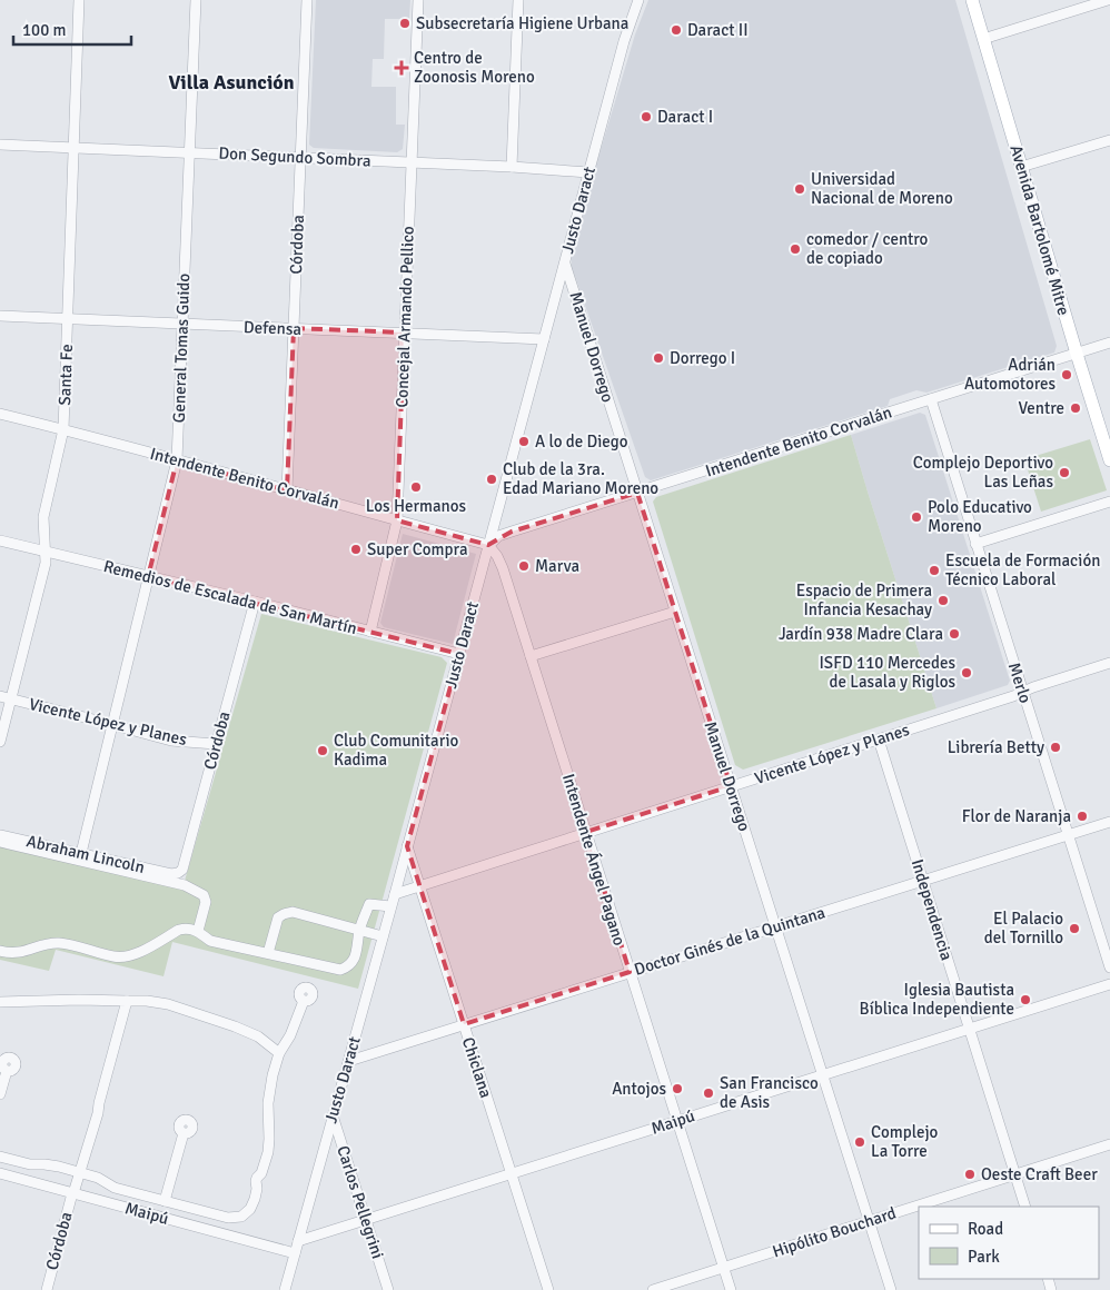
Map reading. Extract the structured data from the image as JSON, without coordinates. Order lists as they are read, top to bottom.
{
  "streets": {
    "main road": ["Avenida Bartolomé Mitre"],
    "street": [
      "Don Segundo Sombra",
      "Justo Daract",
      "Córdoba",
      "Concejal Armando Pellico",
      "Defensa",
      "Manuel Dorrego",
      "General Tomas Guido",
      "Santa Fe",
      "Intendente Benito Corvalán",
      "Remedios de Escalada de San Martín",
      "Merlo",
      "Vicente López y Planes",
      "Abraham Lincoln",
      "Intendente Ángel Pagano",
      "Independencia",
      "Doctor Ginés de la Quintana",
      "Chiclana",
      "Maipú",
      "Carlos Pellegrini",
      "Hipólito Bouchard"
    ]
  },
  "crossings": [
    ["Don Segundo Sombra", "Justo Daract"],
    ["Don Segundo Sombra", "Córdoba"],
    ["Don Segundo Sombra", "Concejal Armando Pellico"],
    ["Don Segundo Sombra", "General Tomas Guido"],
    ["Don Segundo Sombra", "Santa Fe"],
    ["Justo Daract", "Defensa"],
    ["Justo Daract", "Manuel Dorrego"],
    ["Justo Daract", "Intendente Benito Corvalán"],
    ["Justo Daract", "Remedios de Escalada de San Martín"],
    ["Justo Daract", "Vicente López y Planes"],
    ["Justo Daract", "Intendente Ángel Pagano"],
    ["Justo Daract", "Doctor Ginés de la Quintana"],
    ["Justo Daract", "Chiclana"],
    ["Justo Daract", "Maipú"],
    ["Justo Daract", "Carlos Pellegrini"],
    ["Avenida Bartolomé Mitre", "Intendente Benito Corvalán"],
    ["Córdoba", "Defensa"],
    ["Córdoba", "Intendente Benito Corvalán"],
    ["Córdoba", "Remedios de Escalada de San Martín"],
    ["Córdoba", "Vicente López y Planes"],
    ["Córdoba", "Abraham Lincoln"],
    ["Córdoba", "Maipú"],
    ["Concejal Armando Pellico", "Defensa"],
    ["Concejal Armando Pellico", "Intendente Benito Corvalán"],
    ["Concejal Armando Pellico", "Remedios de Escalada de San Martín"],
    ["Defensa", "General Tomas Guido"],
    ["Defensa", "Santa Fe"],
    ["Manuel Dorrego", "Intendente Benito Corvalán"],
    ["Manuel Dorrego", "Vicente López y Planes"],
    ["Manuel Dorrego", "Doctor Ginés de la Quintana"],
    ["Manuel Dorrego", "Maipú"],
    ["Manuel Dorrego", "Hipólito Bouchard"],
    ["General Tomas Guido", "Intendente Benito Corvalán"],
    ["General Tomas Guido", "Remedios de Escalada de San Martín"],
    ["General Tomas Guido", "Vicente López y Planes"],
    ["General Tomas Guido", "Abraham Lincoln"],
    ["Santa Fe", "Intendente Benito Corvalán"],
    ["Santa Fe", "Remedios de Escalada de San Martín"],
    ["Santa Fe", "Vicente López y Planes"],
    ["Intendente Benito Corvalán", "Merlo"],
    ["Intendente Benito Corvalán", "Intendente Ángel Pagano"],
    ["Merlo", "Vicente López y Planes"],
    ["Merlo", "Doctor Ginés de la Quintana"],
    ["Vicente López y Planes", "Intendente Ángel Pagano"],
    ["Vicente López y Planes", "Independencia"],
    ["Vicente López y Planes", "Chiclana"],
    ["Intendente Ángel Pagano", "Doctor Ginés de la Quintana"],
    ["Intendente Ángel Pagano", "Maipú"],
    ["Intendente Ángel Pagano", "Hipólito Bouchard"],
    ["Independencia", "Doctor Ginés de la Quintana"],
    ["Independencia", "Maipú"],
    ["Independencia", "Hipólito Bouchard"],
    ["Doctor Ginés de la Quintana", "Chiclana"],
    ["Chiclana", "Maipú"],
    ["Maipú", "Carlos Pellegrini"]
  ],
  "districts": ["Villa Asunción"],
  "places": {
    "other": [
      "Subsecretaría Higiene Urbana",
      "Daract II",
      "Daract I",
      "Universidad Nacional de Moreno",
      "comedor / centro de copiado",
      "Dorrego I",
      "Adrián Automotores",
      "Ventre",
      "A lo de Diego",
      "Complejo Deportivo Las Leñas",
      "Club de la 3ra. Edad Mariano Moreno",
      "Los Hermanos",
      "Polo Educativo Moreno",
      "Super Compra",
      "Marva",
      "Escuela de Formación Técnico Laboral",
      "Espacio de Primera Infancia Kesachay",
      "Jardín 938 Madre Clara",
      "ISFD 110 Mercedes de Lasala y Riglos",
      "Librería Betty",
      "Club Comunitario Kadima",
      "Flor de Naranja",
      "El Palacio del Tornillo",
      "Iglesia Bautista Bíblica Independiente",
      "Antojos",
      "San Francisco de Asis",
      "Complejo La Torre",
      "Oeste Craft Beer"
    ],
    "health": ["Centro de Zoonosis Moreno"]
  },
  "legend": ["Road", "Park"],
  "scale_bar": "100 m"
}
